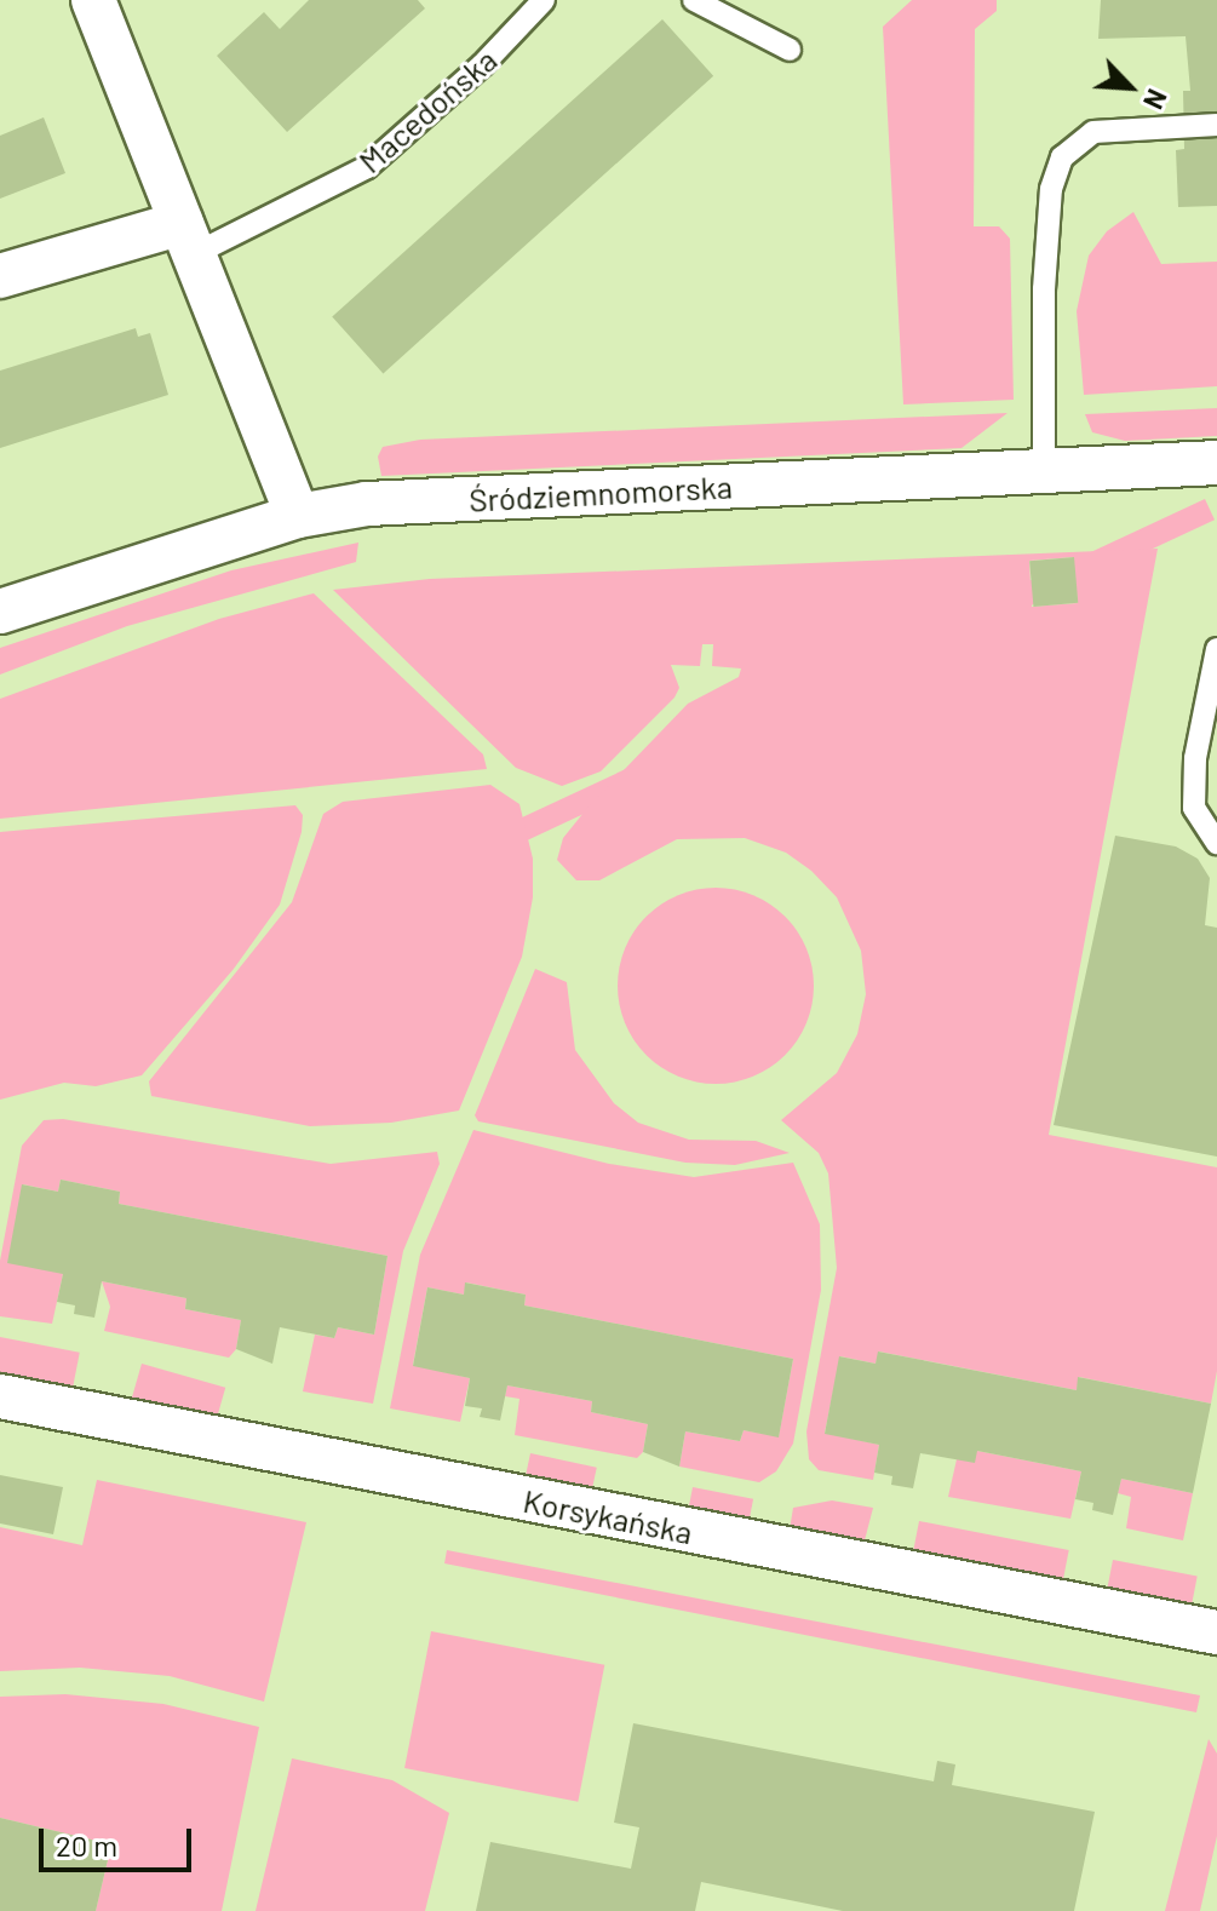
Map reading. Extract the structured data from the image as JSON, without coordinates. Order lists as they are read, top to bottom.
{
  "streets": {
    "street": ["Macedońska", "Śródziemnomorska", "Korsykańska"]
  },
  "scale_bar": "20 m",
  "north": "bottom right"
}
